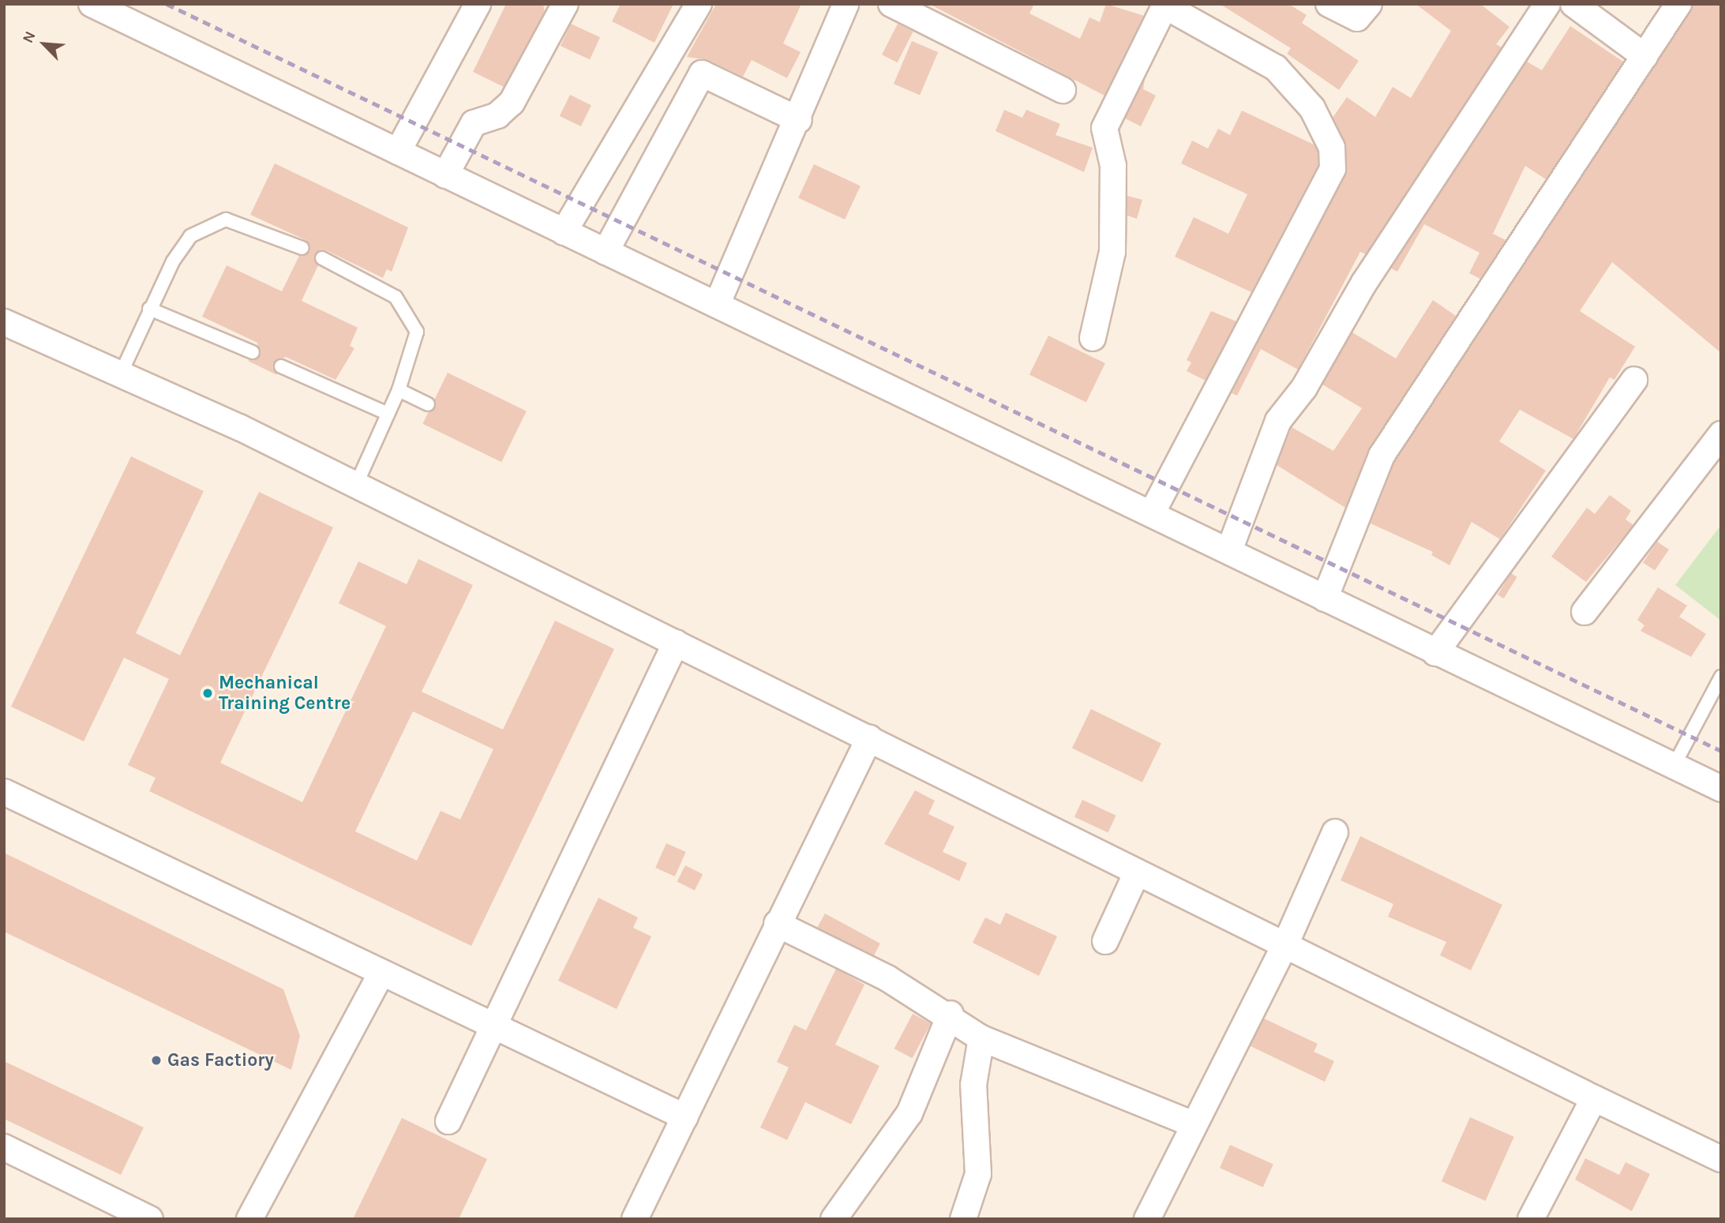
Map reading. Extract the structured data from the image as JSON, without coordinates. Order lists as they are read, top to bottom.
{
  "places": ["Mechanical Training Centre", "Gas Factiory"],
  "north": "top left"
}
